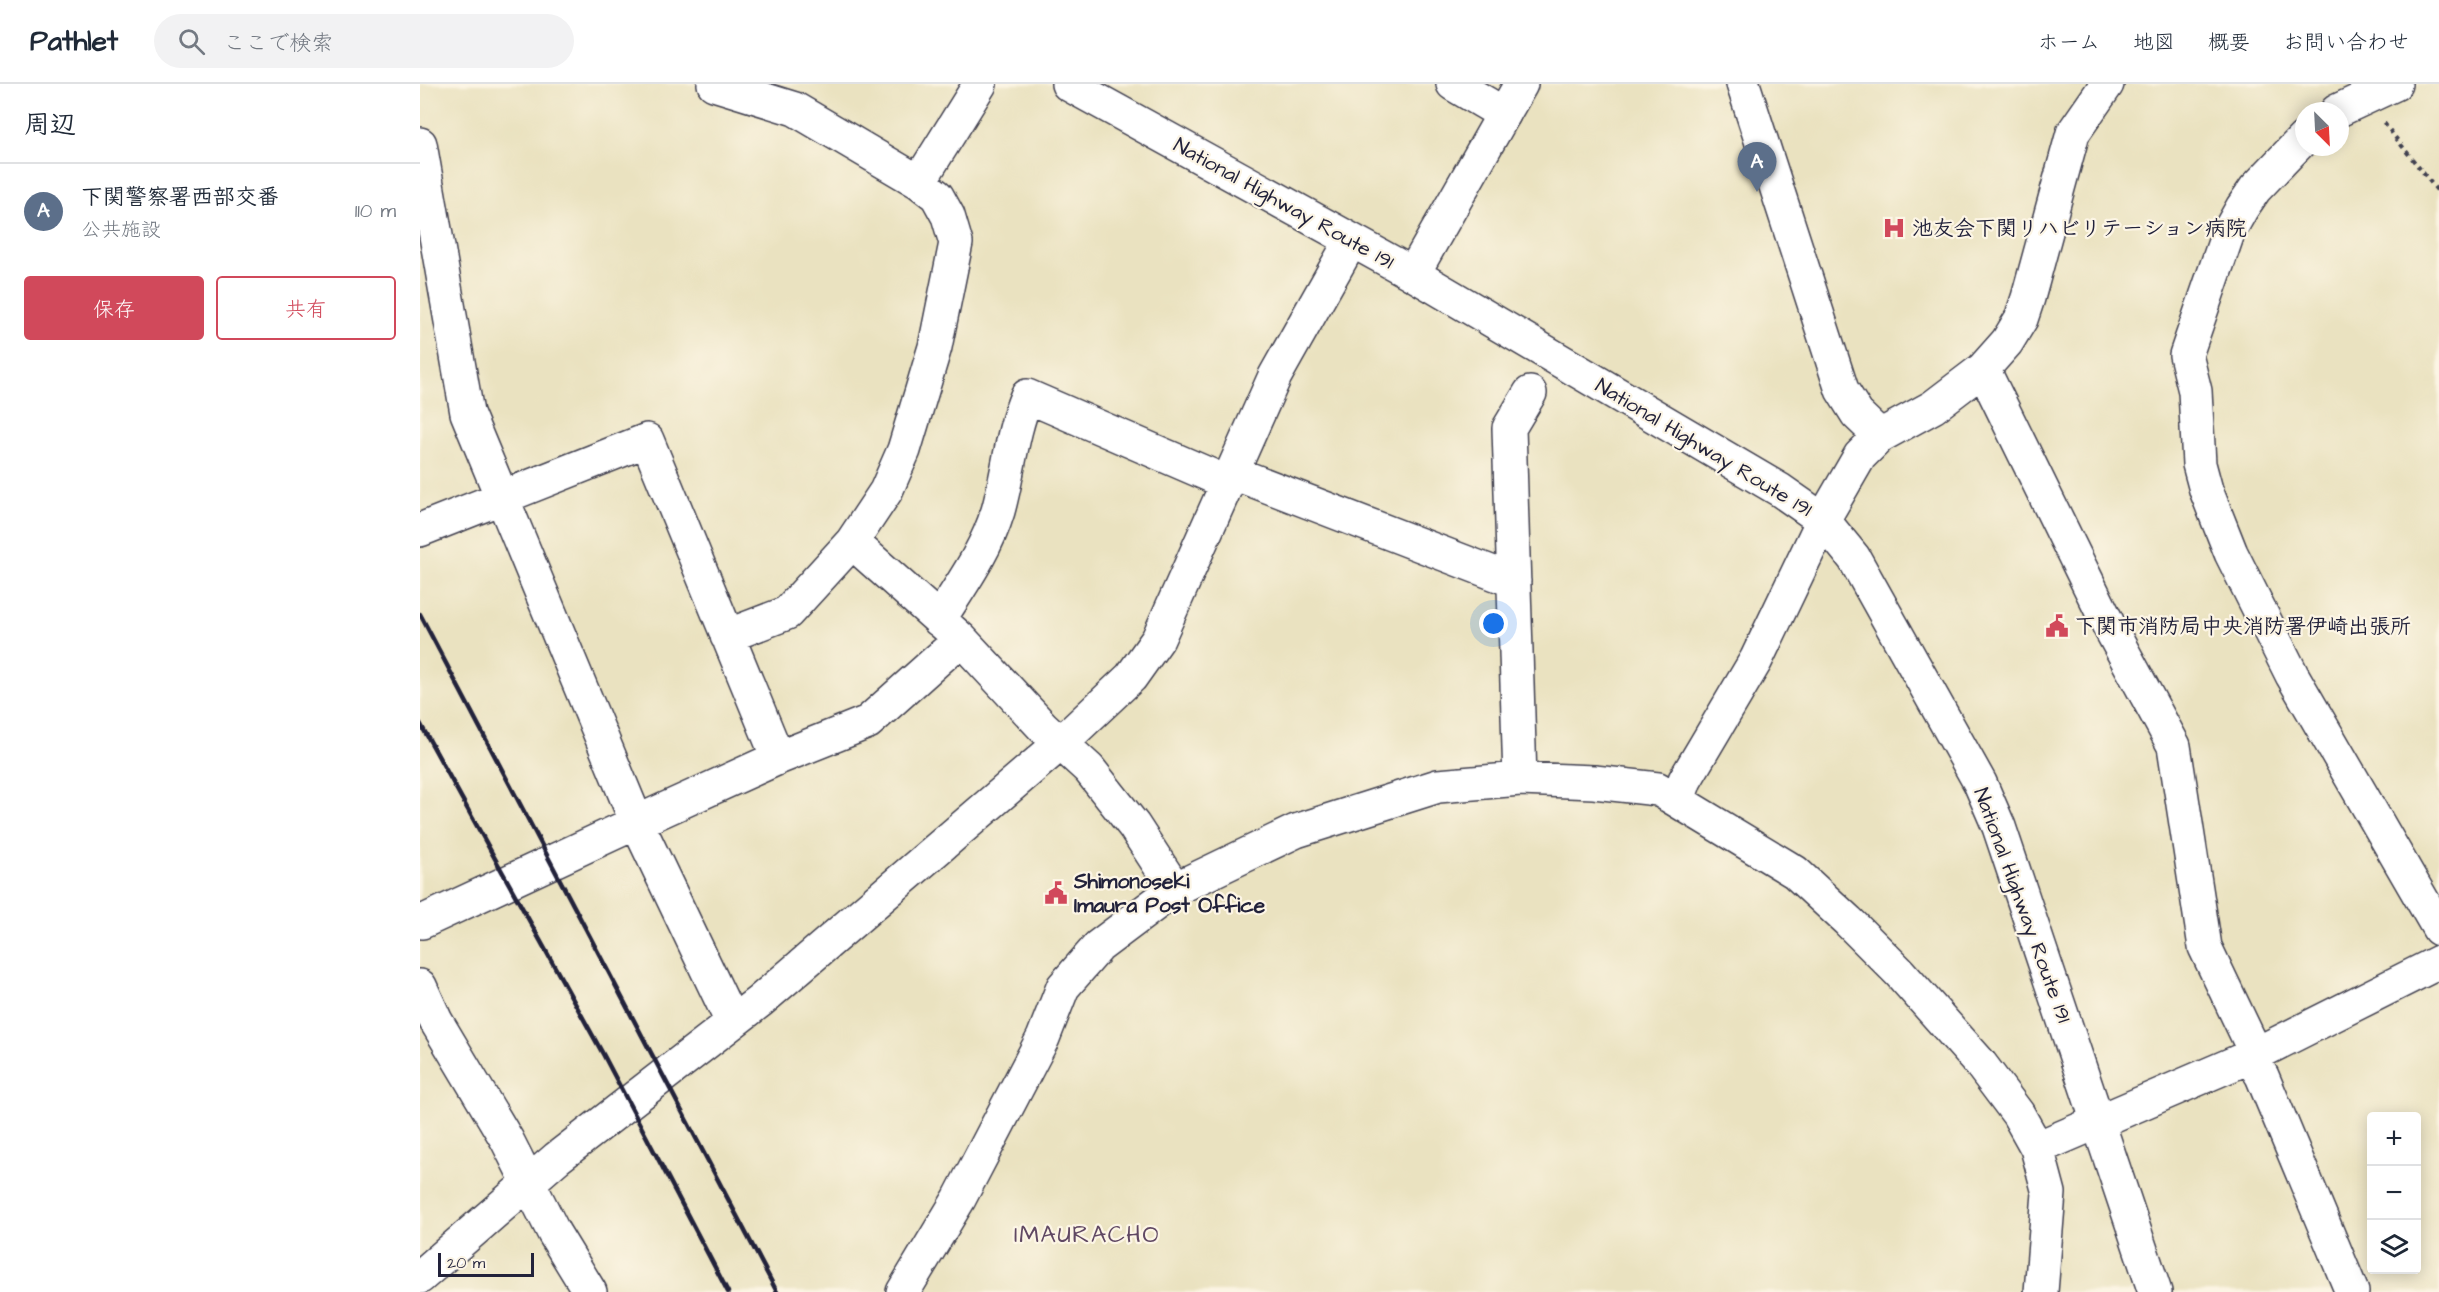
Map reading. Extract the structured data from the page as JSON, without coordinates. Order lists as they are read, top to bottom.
{
  "streets": {
    "main road": ["National Highway Route 191"]
  },
  "districts": ["IMAURACHO"],
  "places": {
    "hospital": ["池友会下関リハビリテーション病院"],
    "public building": ["下関市消防局中央消防署伊崎出張所", "Shimonoseki Imaura Post Office"]
  },
  "scale_bar": "20 m",
  "north": "bottom right",
  "page": {
    "header": "Pathlet",
    "search": "ここで検索",
    "nav": [
      "ホーム",
      "地図",
      "概要",
      "お問い合わせ"
    ],
    "heading": "周辺",
    "pins": "A",
    "list": [
      {
        "mark": "A",
        "name": "下関警察署西部交番",
        "note": "公共施設",
        "value": "110 m"
      }
    ],
    "buttons": ["保存", "共有"],
    "map_buttons": ["+", "−"],
    "scale": "20 m"
  }
}
